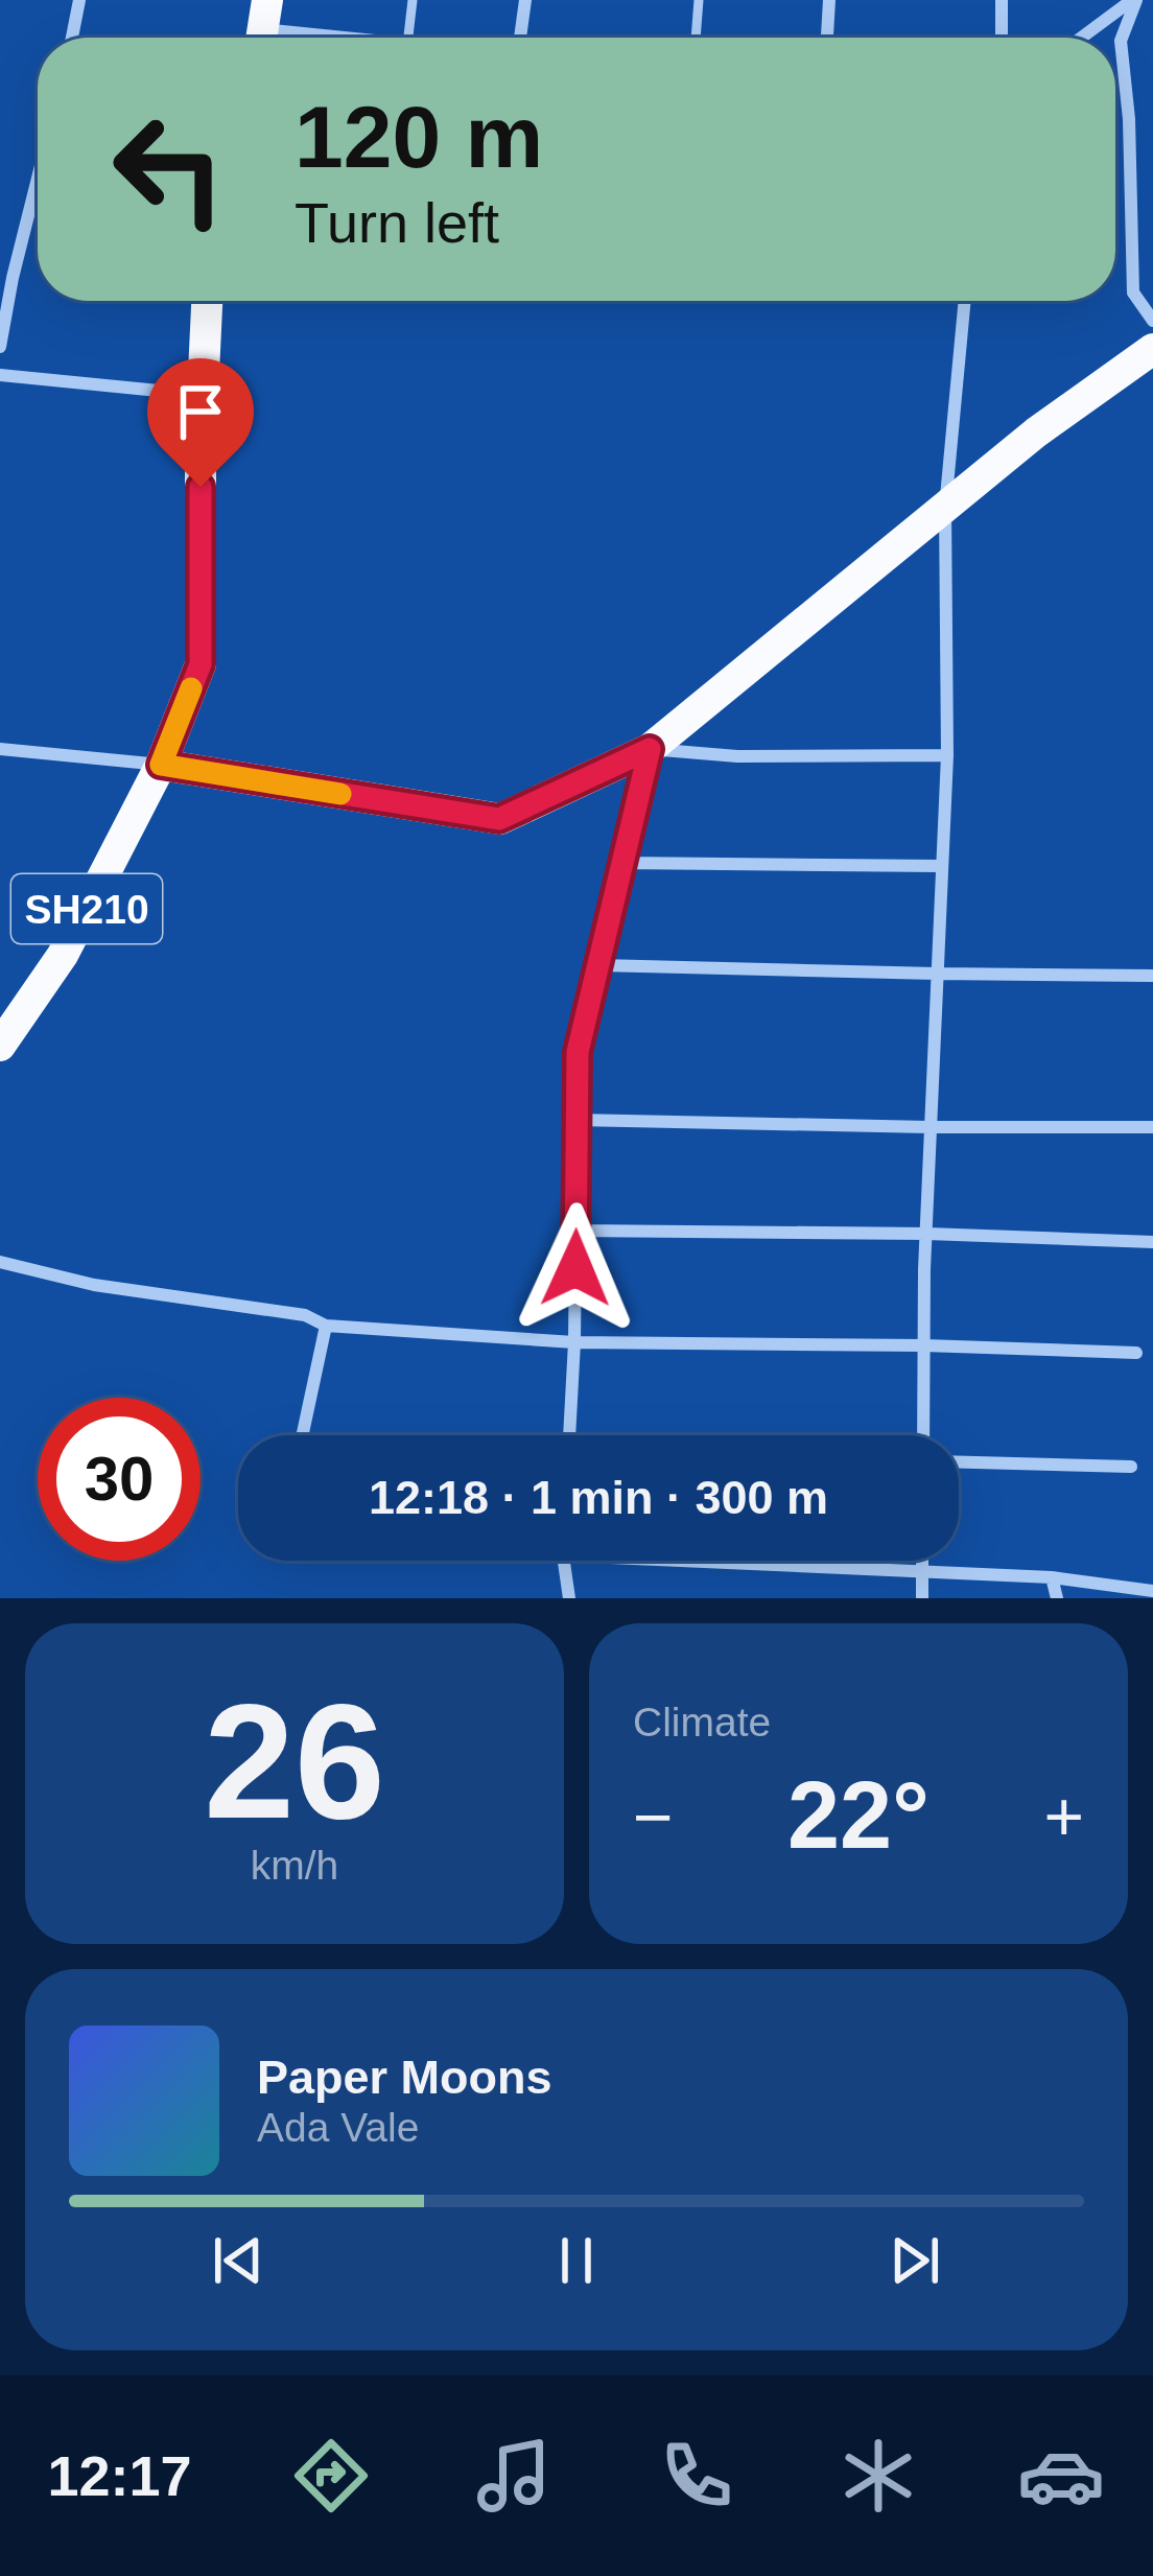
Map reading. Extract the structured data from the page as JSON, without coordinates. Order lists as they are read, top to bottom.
{
  "streets": {
    "main road": ["SH210"]
  },
  "page": {
    "turn": ["120 m", "Turn left"],
    "limit": "30",
    "trip": "12:18 · 1 min · 300 m",
    "tile": [
      ["26", "km/h"],
      "Climate"
    ],
    "heat": ["−", "22°", "+"],
    "song": ["Paper Moons", "Ada Vale"],
    "tabs": "12:17"
  }
}
